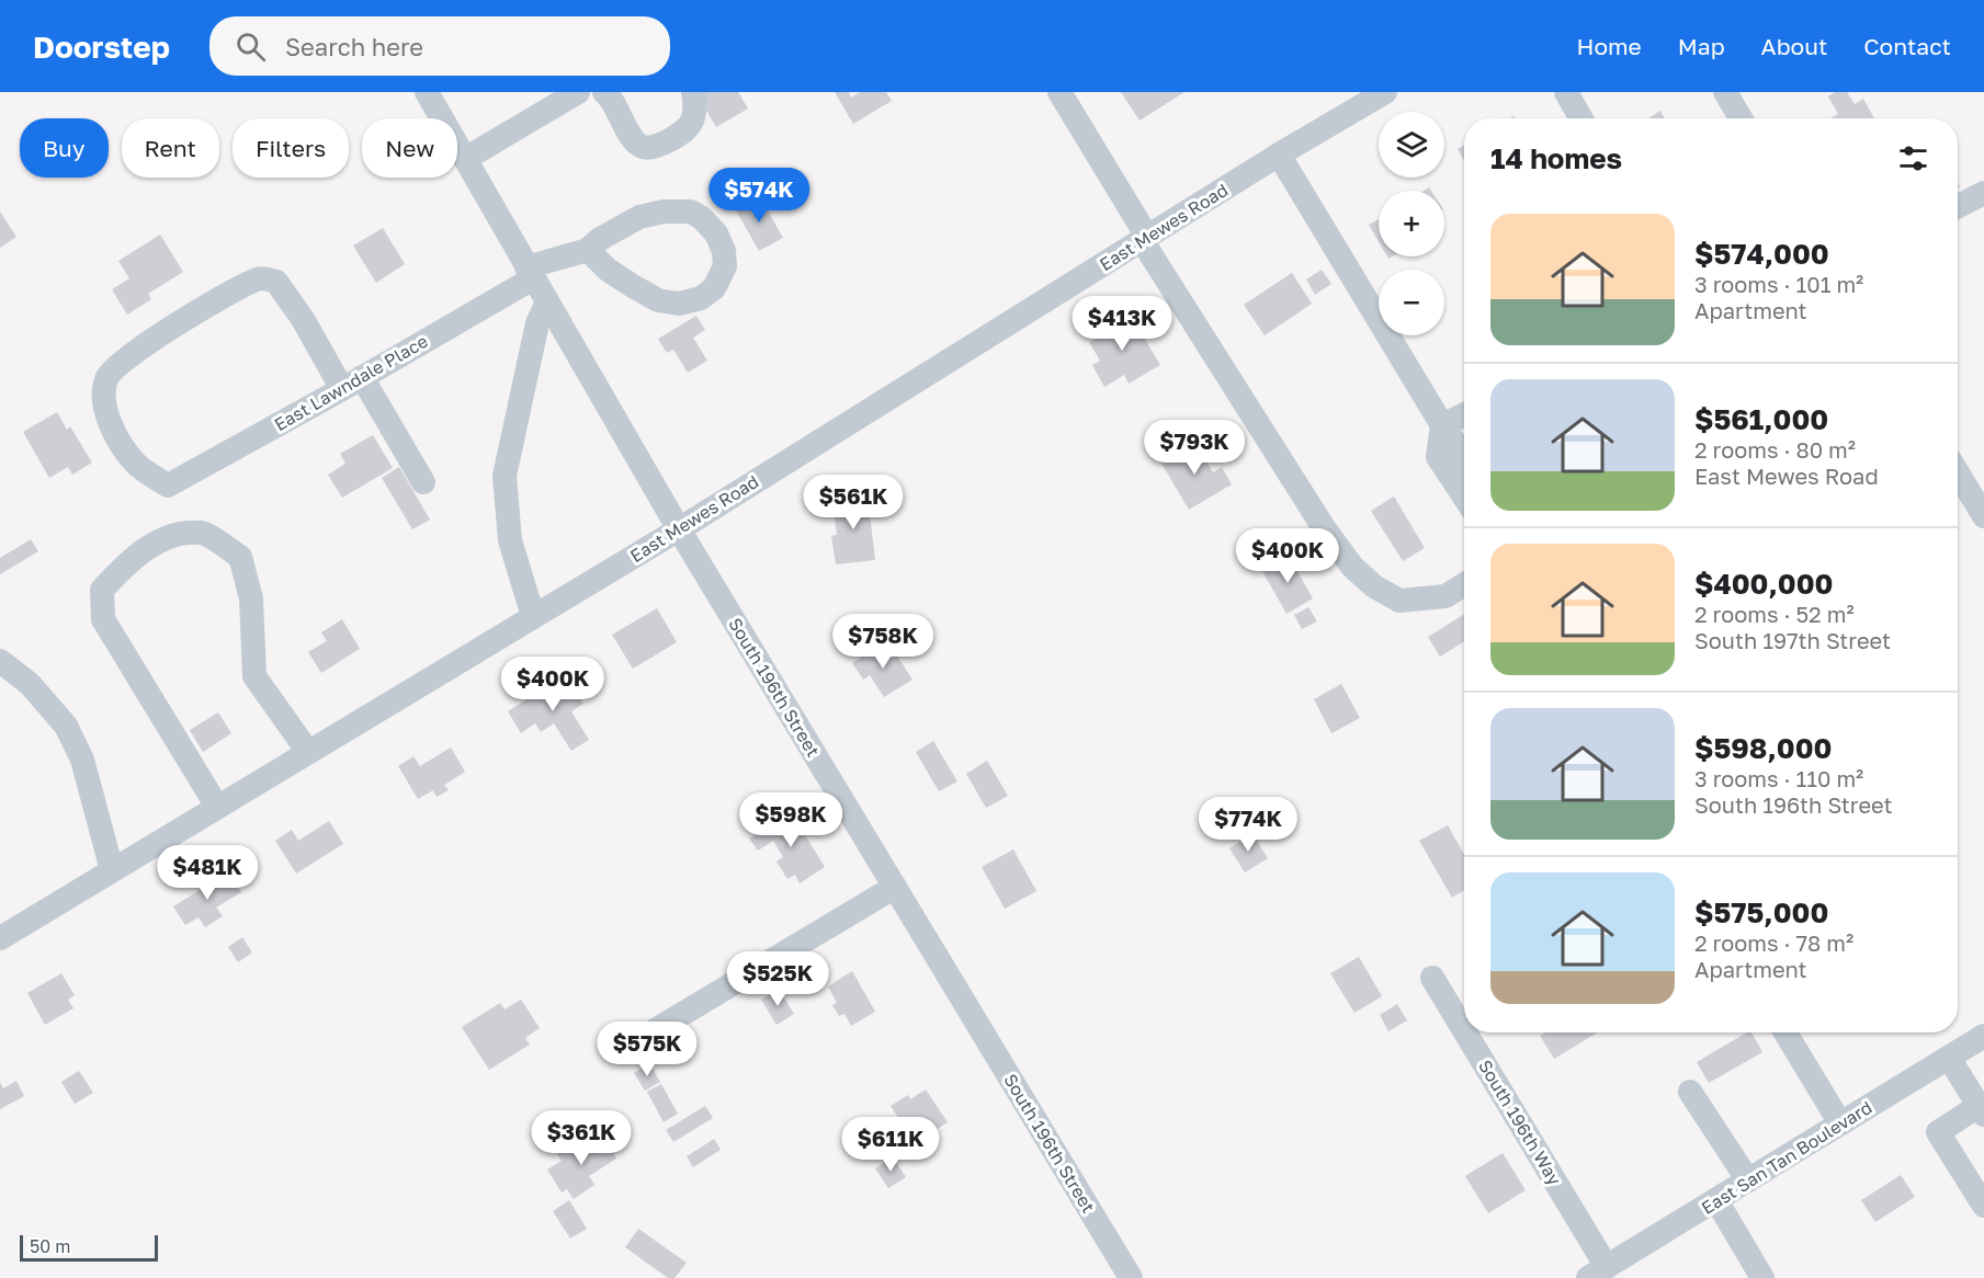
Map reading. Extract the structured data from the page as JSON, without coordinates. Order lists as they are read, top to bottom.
{
  "streets": {
    "street": [
      "East Mewes Road",
      "East Lawndale Place",
      "South 196th Street",
      "South 196th Way",
      "East San Tan Boulevard"
    ]
  },
  "crossings": [
    ["East Mewes Road", "South 196th Street"],
    ["East Lawndale Place", "South 196th Street"],
    ["South 196th Way", "East San Tan Boulevard"]
  ],
  "scale_bar": "50 m",
  "page": {
    "header": "Doorstep",
    "search": "Search here",
    "nav": [
      "Home",
      "Map",
      "About",
      "Contact"
    ],
    "map_buttons": ["+", "−"],
    "chip": [
      "Buy",
      "Rent",
      "Filters",
      "New"
    ],
    "heading": "14 homes",
    "price": [
      "$574K",
      "$413K",
      "$793K",
      "$561K",
      "$400K",
      "$758K",
      "$400K",
      "$598K",
      "$774K",
      "$481K",
      "$525K",
      "$575K",
      "$361K",
      "$611K"
    ],
    "list": [
      {
        "name": "$574,000",
        "note": "3 rooms · 101 m² · Apartment"
      },
      {
        "name": "$561,000",
        "note": "2 rooms · 80 m² · East Mewes Road"
      },
      {
        "name": "$400,000",
        "note": "2 rooms · 52 m² · South 197th Street"
      },
      {
        "name": "$598,000",
        "note": "3 rooms · 110 m² · South 196th Street"
      },
      {
        "name": "$575,000",
        "note": "2 rooms · 78 m² · Apartment"
      }
    ],
    "scale": "50 m"
  }
}
